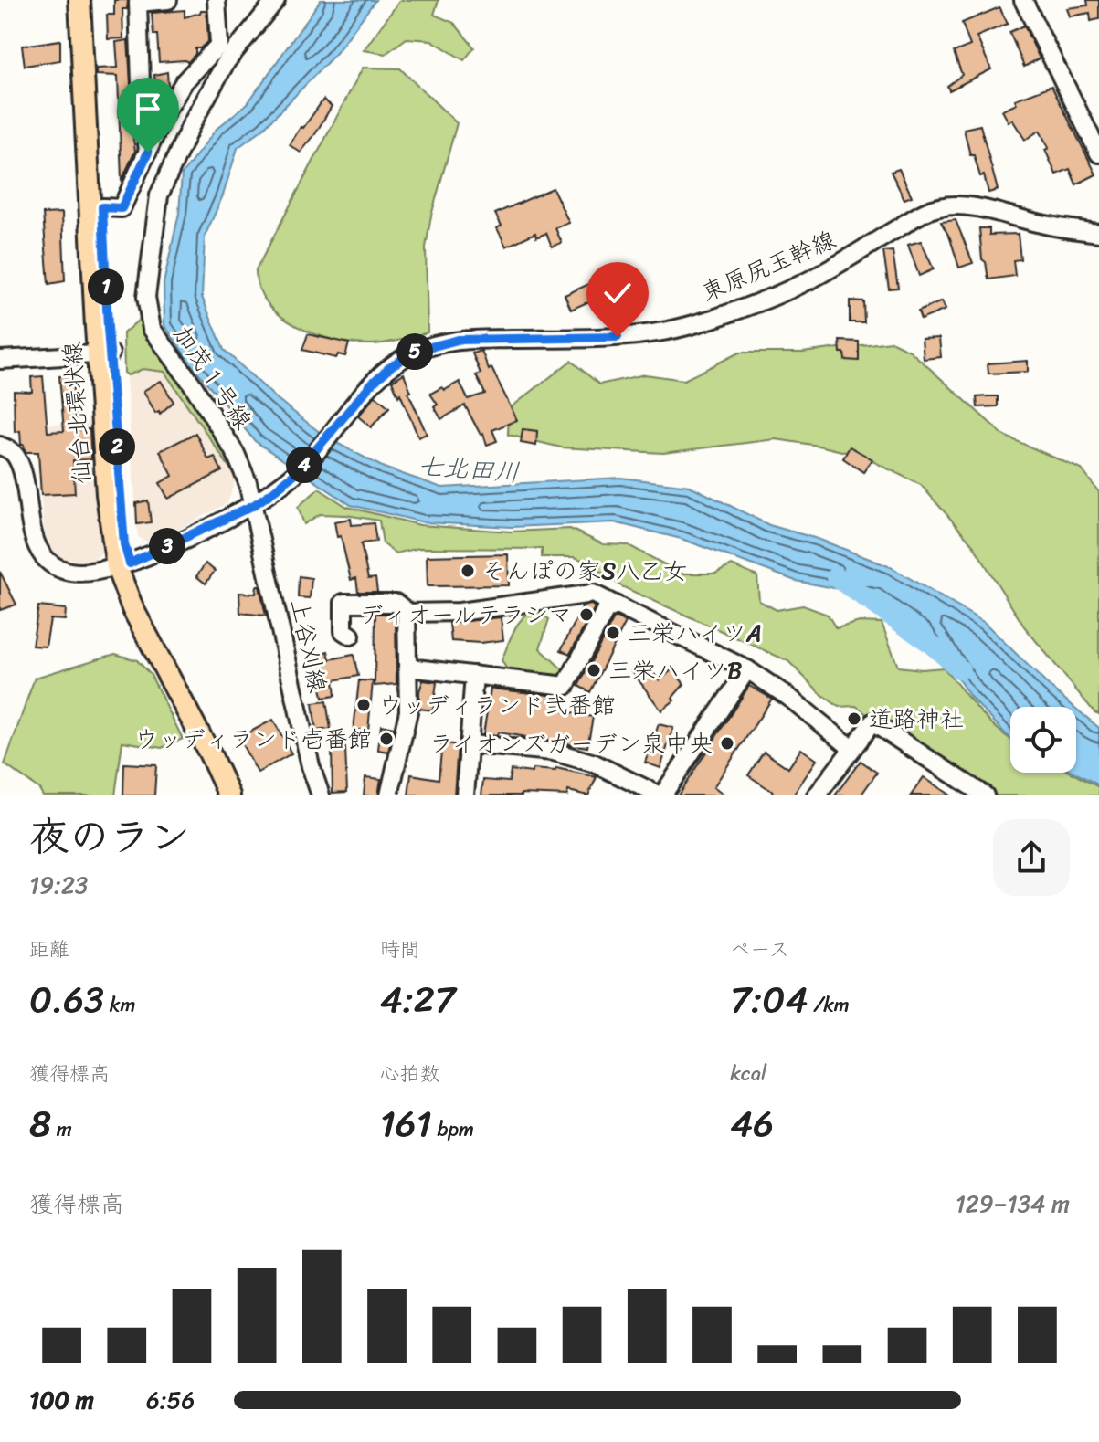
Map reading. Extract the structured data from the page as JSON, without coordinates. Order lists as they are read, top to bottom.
{
  "streets": {
    "main road": ["仙台北環状線"],
    "street": ["東原尻玉幹線", "加茂１号線", "上谷刈線"]
  },
  "crossings": [
    ["東原尻玉幹線", "加茂１号線"],
    ["東原尻玉幹線", "仙台北環状線"],
    ["東原尻玉幹線", "上谷刈線"],
    ["加茂１号線", "上谷刈線"]
  ],
  "water": ["七北田川"],
  "places": [
    "そんぽの家S八乙女",
    "ディオールテラシマ",
    "三栄ハイツA",
    "三栄ハイツB",
    "ウッディランド弐番館",
    "道路神社",
    "ウッディランド壱番館",
    "ライオンズガーデン泉中央"
  ],
  "page": {
    "pins": [
      "1",
      "5",
      "2",
      "4",
      "3"
    ],
    "heading": ["夜のラン", "19:23"],
    "stats": [
      ["距離", "0.63 km"],
      ["時間", "4:27"],
      ["ペース", "7:04 /km"],
      ["獲得標高", "8 m"],
      ["心拍数", "161 bpm"],
      ["kcal", "46"]
    ],
    "chart": ["獲得標高", "129–134 m"],
    "list": [
      {
        "name": "100 m",
        "note": "6:56"
      }
    ]
  }
}
